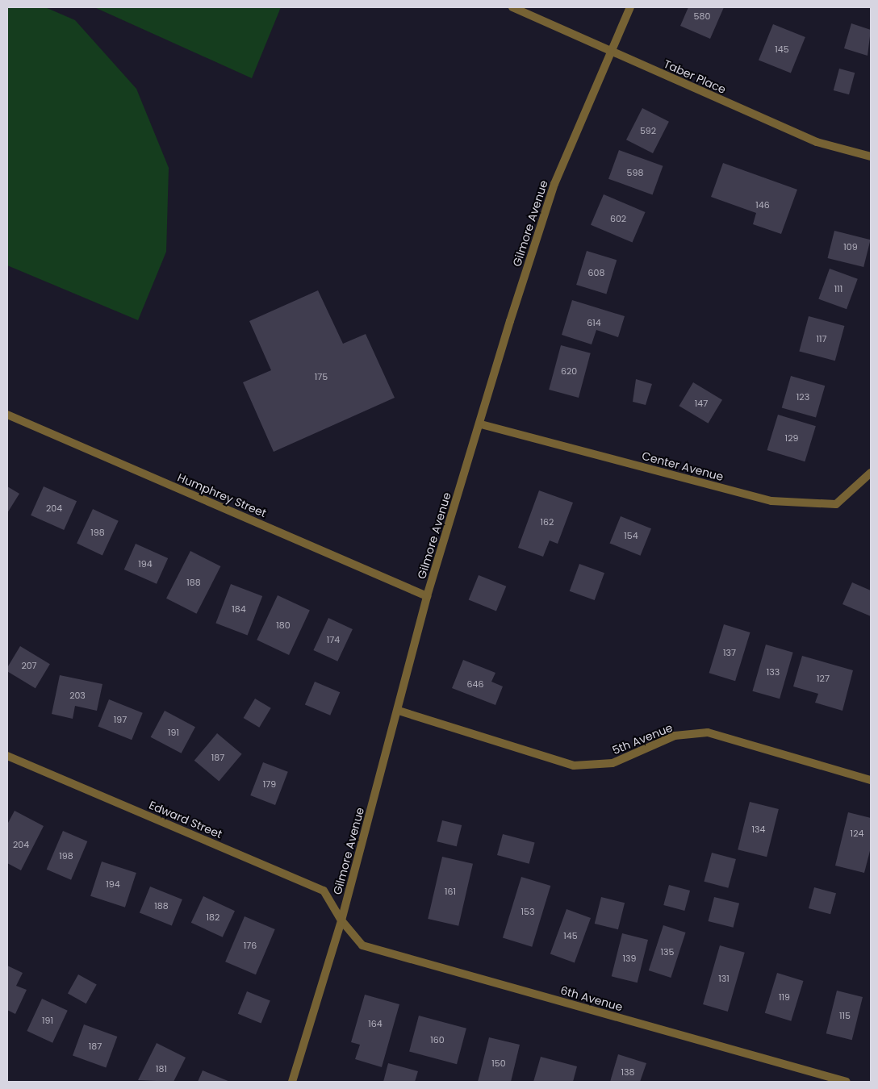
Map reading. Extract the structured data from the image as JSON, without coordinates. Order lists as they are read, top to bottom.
{
  "streets": {
    "street": [
      "Taber Place",
      "Gilmore Avenue",
      "Center Avenue",
      "Humphrey Street",
      "5th Avenue",
      "Edward Street",
      "6th Avenue"
    ]
  },
  "crossings": [
    ["Taber Place", "Gilmore Avenue"],
    ["Gilmore Avenue", "Center Avenue"],
    ["Gilmore Avenue", "Humphrey Street"],
    ["Gilmore Avenue", "5th Avenue"],
    ["Gilmore Avenue", "Edward Street"],
    ["Gilmore Avenue", "6th Avenue"],
    ["Edward Street", "6th Avenue"]
  ],
  "house_numbers": [
    "580",
    "145",
    "592",
    "598",
    "146",
    "602",
    "109",
    "608",
    "111",
    "614",
    "117",
    "620",
    "175",
    "123",
    "147",
    "129",
    "204",
    "162",
    "198",
    "154",
    "194",
    "188",
    "184",
    "180",
    "174",
    "137",
    "207",
    "133",
    "127",
    "646",
    "203",
    "197",
    "191",
    "187",
    "179",
    "134",
    "124",
    "204",
    "198",
    "194",
    "161",
    "188",
    "153",
    "182",
    "145",
    "176",
    "135",
    "139",
    "131",
    "119",
    "115",
    "191",
    "164",
    "160",
    "187",
    "150",
    "181",
    "138"
  ]
}
